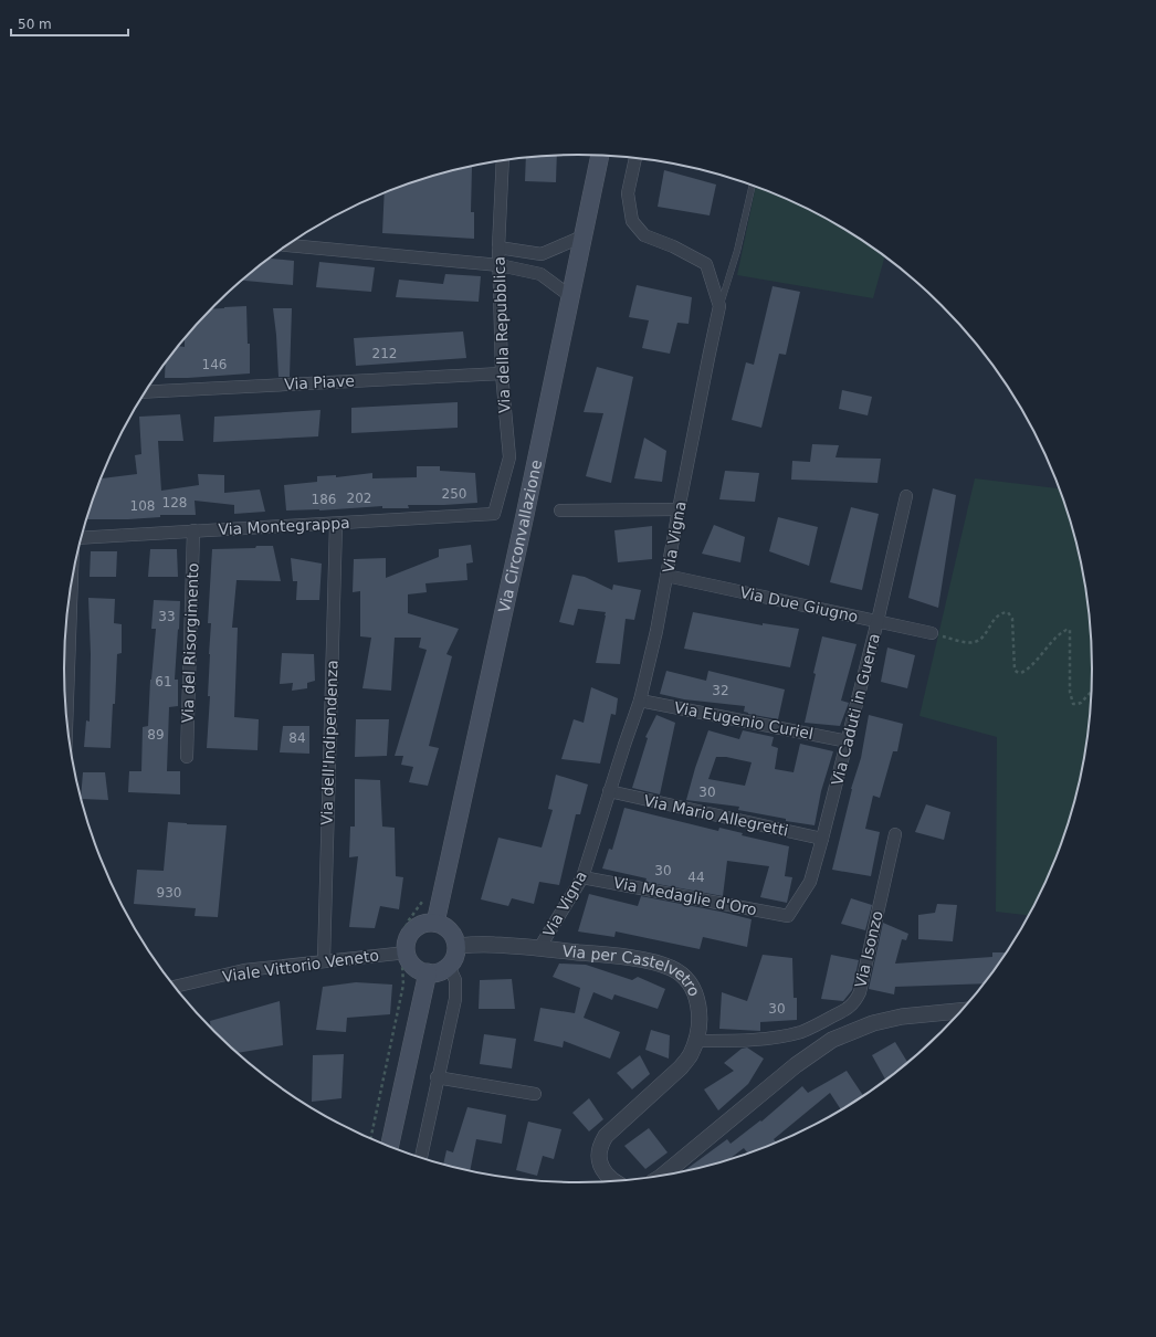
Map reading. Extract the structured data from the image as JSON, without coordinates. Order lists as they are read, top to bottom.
{
  "streets": {
    "main road": ["Via Circonvallazione"],
    "street": [
      "Via della Repubblica",
      "Via Piave",
      "Via Montegrappa",
      "Via Vigna",
      "Via Due Giugno",
      "Via del Risorgimento",
      "Via Caduti in Guerra",
      "Via Eugenio Curiel",
      "Via dell'Indipendenza",
      "Via Mario Allegretti",
      "Via Medaglie d'Oro",
      "Via Isonzo",
      "Viale Vittorio Veneto",
      "Via per Castelvetro"
    ]
  },
  "crossings": [
    ["Via della Repubblica", "Via Piave"],
    ["Via della Repubblica", "Via Montegrappa"],
    ["Via Montegrappa", "Via del Risorgimento"],
    ["Via Montegrappa", "Via dell'Indipendenza"],
    ["Via Circonvallazione", "Viale Vittorio Veneto"],
    ["Via Circonvallazione", "Via per Castelvetro"],
    ["Via Vigna", "Via Due Giugno"],
    ["Via Vigna", "Via Eugenio Curiel"],
    ["Via Vigna", "Via Mario Allegretti"],
    ["Via Vigna", "Via Medaglie d'Oro"],
    ["Via Vigna", "Via per Castelvetro"],
    ["Via Due Giugno", "Via Caduti in Guerra"],
    ["Via Caduti in Guerra", "Via Eugenio Curiel"],
    ["Via Caduti in Guerra", "Via Mario Allegretti"],
    ["Via Caduti in Guerra", "Via Medaglie d'Oro"],
    ["Via dell'Indipendenza", "Viale Vittorio Veneto"],
    ["Via Isonzo", "Via per Castelvetro"],
    ["Viale Vittorio Veneto", "Via per Castelvetro"]
  ],
  "house_numbers": [
    "212",
    "146",
    "250",
    "202",
    "186",
    "128",
    "108",
    "33",
    "61",
    "32",
    "89",
    "84",
    "30",
    "30",
    "44",
    "930",
    "30"
  ],
  "scale_bar": "50 m"
}
